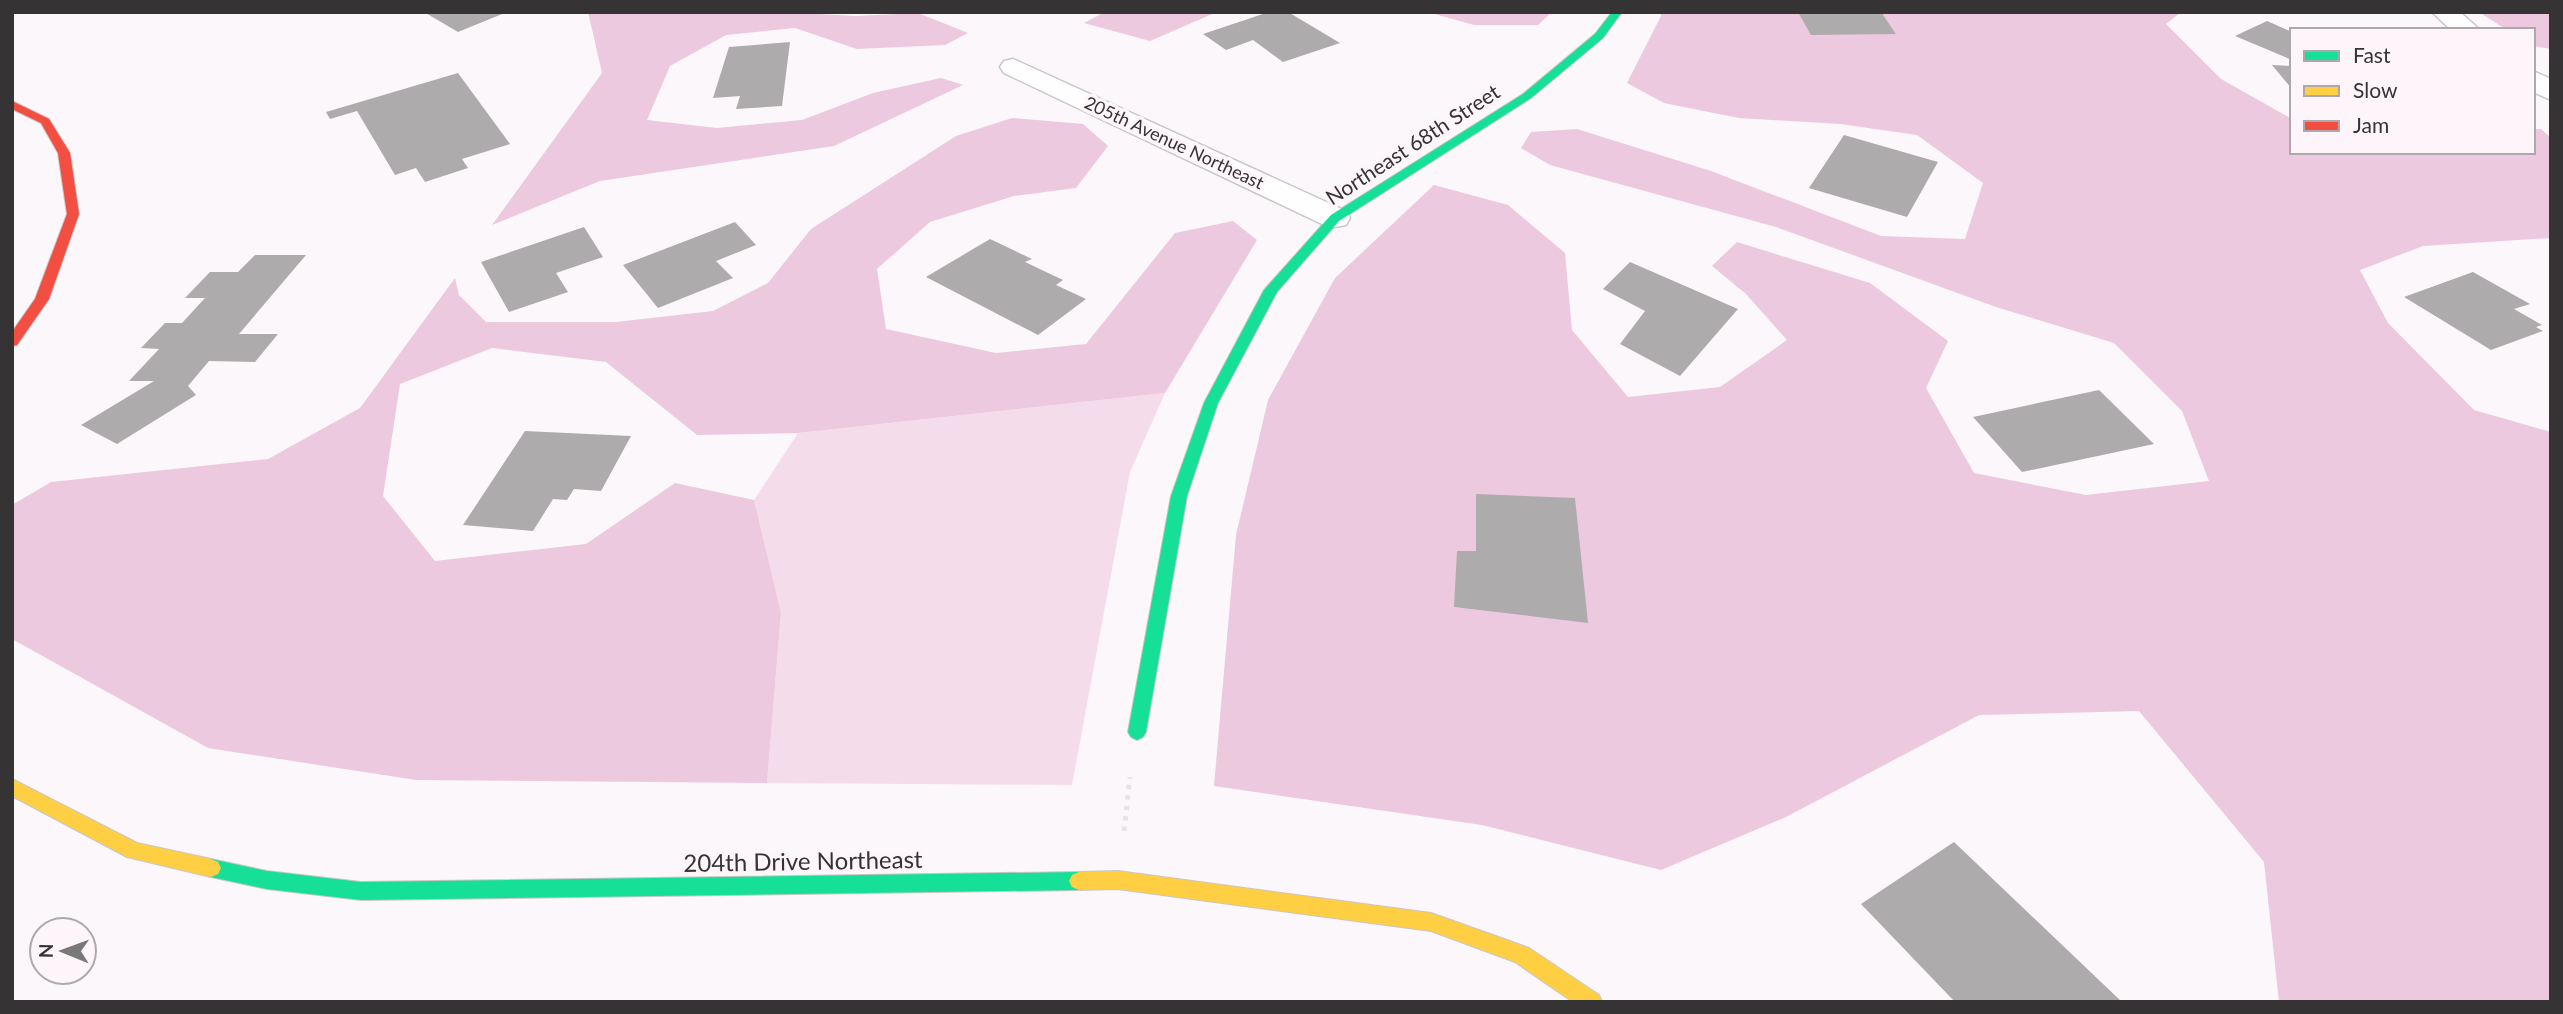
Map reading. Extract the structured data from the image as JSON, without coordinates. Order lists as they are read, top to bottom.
{
  "streets": {
    "street": ["205th Avenue Northeast", "Northeast 68th Street", "204th Drive Northeast"]
  },
  "crossings": [
    ["205th Avenue Northeast", "Northeast 68th Street"]
  ],
  "legend": ["Fast", "Slow", "Jam"],
  "north": "left"
}
